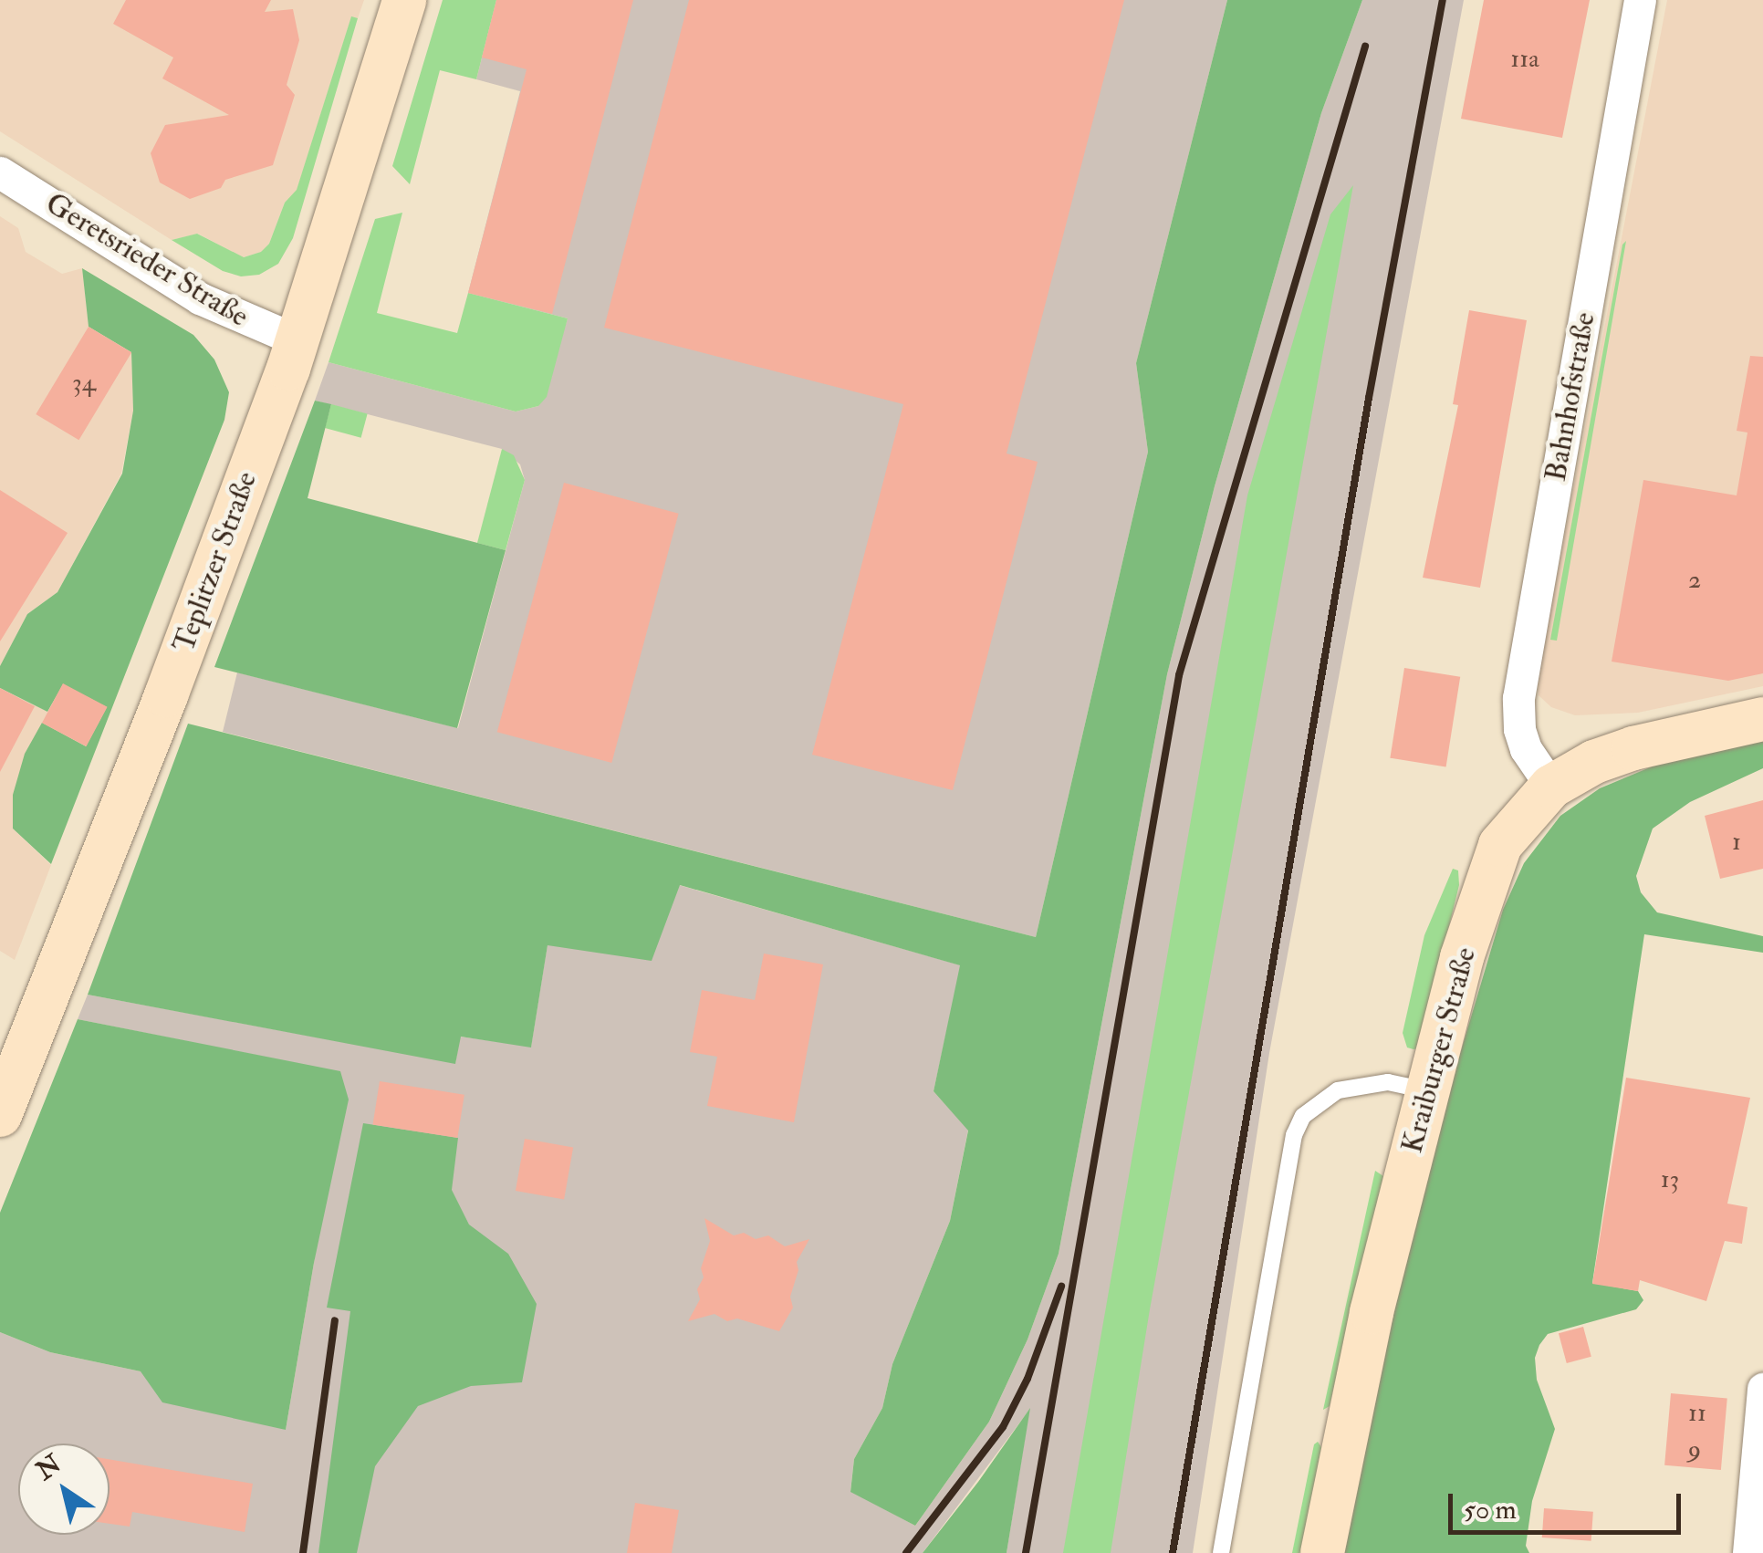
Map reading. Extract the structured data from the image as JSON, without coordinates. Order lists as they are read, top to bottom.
{
  "streets": {
    "street": [
      "Geretsrieder Straße",
      "Bahnhofstraße",
      "Teplitzer Straße",
      "Kraiburger Straße"
    ]
  },
  "crossings": [
    ["Geretsrieder Straße", "Teplitzer Straße"],
    ["Bahnhofstraße", "Kraiburger Straße"]
  ],
  "house_numbers": [
    "11a",
    "34",
    "2",
    "1",
    "13",
    "11",
    "9"
  ],
  "scale_bar": "50 m",
  "north": "top left"
}
